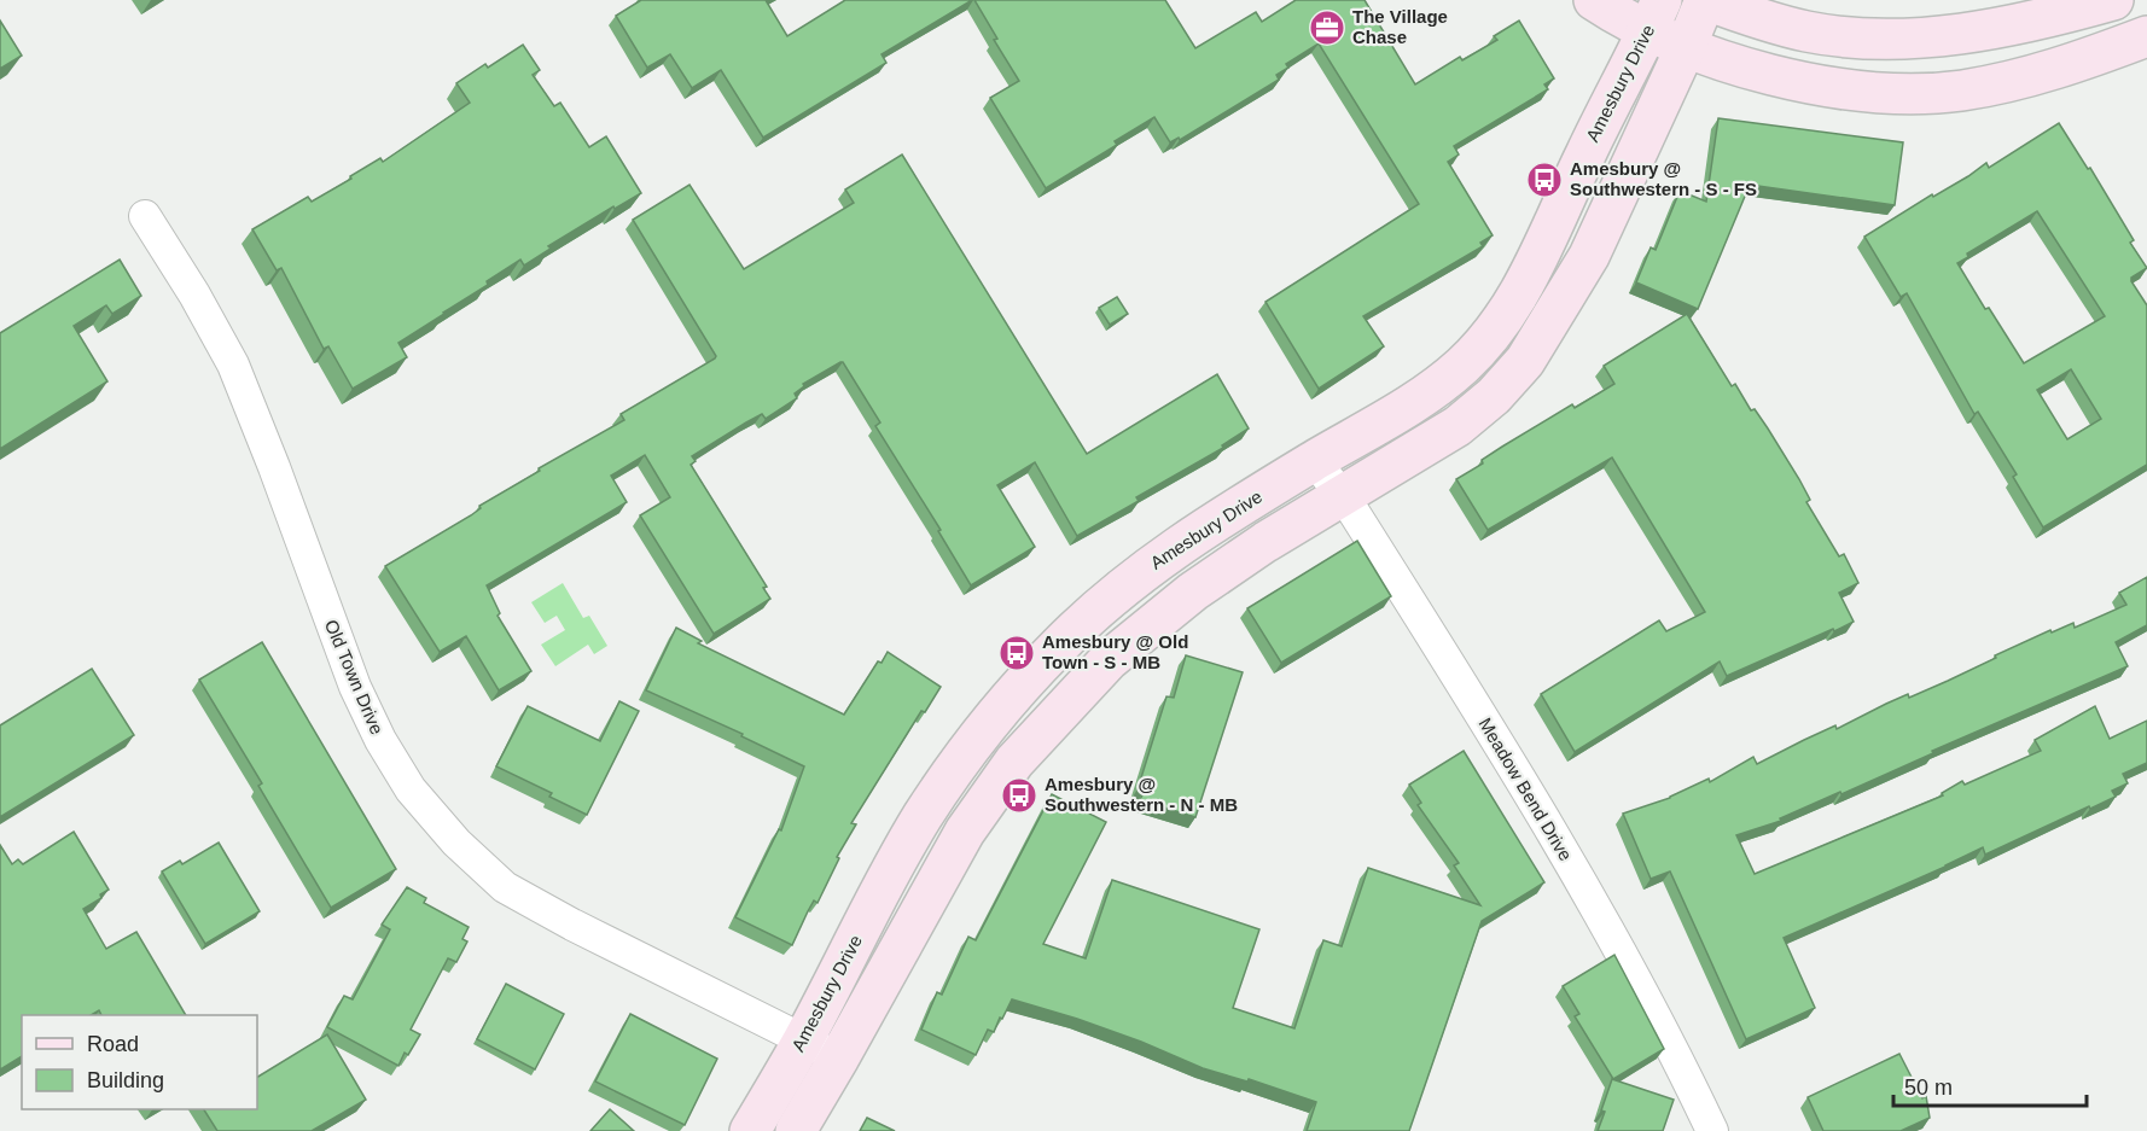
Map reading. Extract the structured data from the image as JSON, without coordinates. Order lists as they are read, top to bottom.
{
  "streets": {
    "street": ["Amesbury Drive", "Old Town Drive", "Meadow Bend Drive"]
  },
  "crossings": [
    ["Amesbury Drive", "Old Town Drive"],
    ["Amesbury Drive", "Meadow Bend Drive"]
  ],
  "places": {
    "office": ["The Village Chase"],
    "bus stop": ["Amesbury @ Southwestern - S - FS", "Amesbury @ Old Town - S - MB", "Amesbury @ Southwestern - N - MB"]
  },
  "legend": ["Road", "Building"],
  "scale_bar": "50 m"
}
